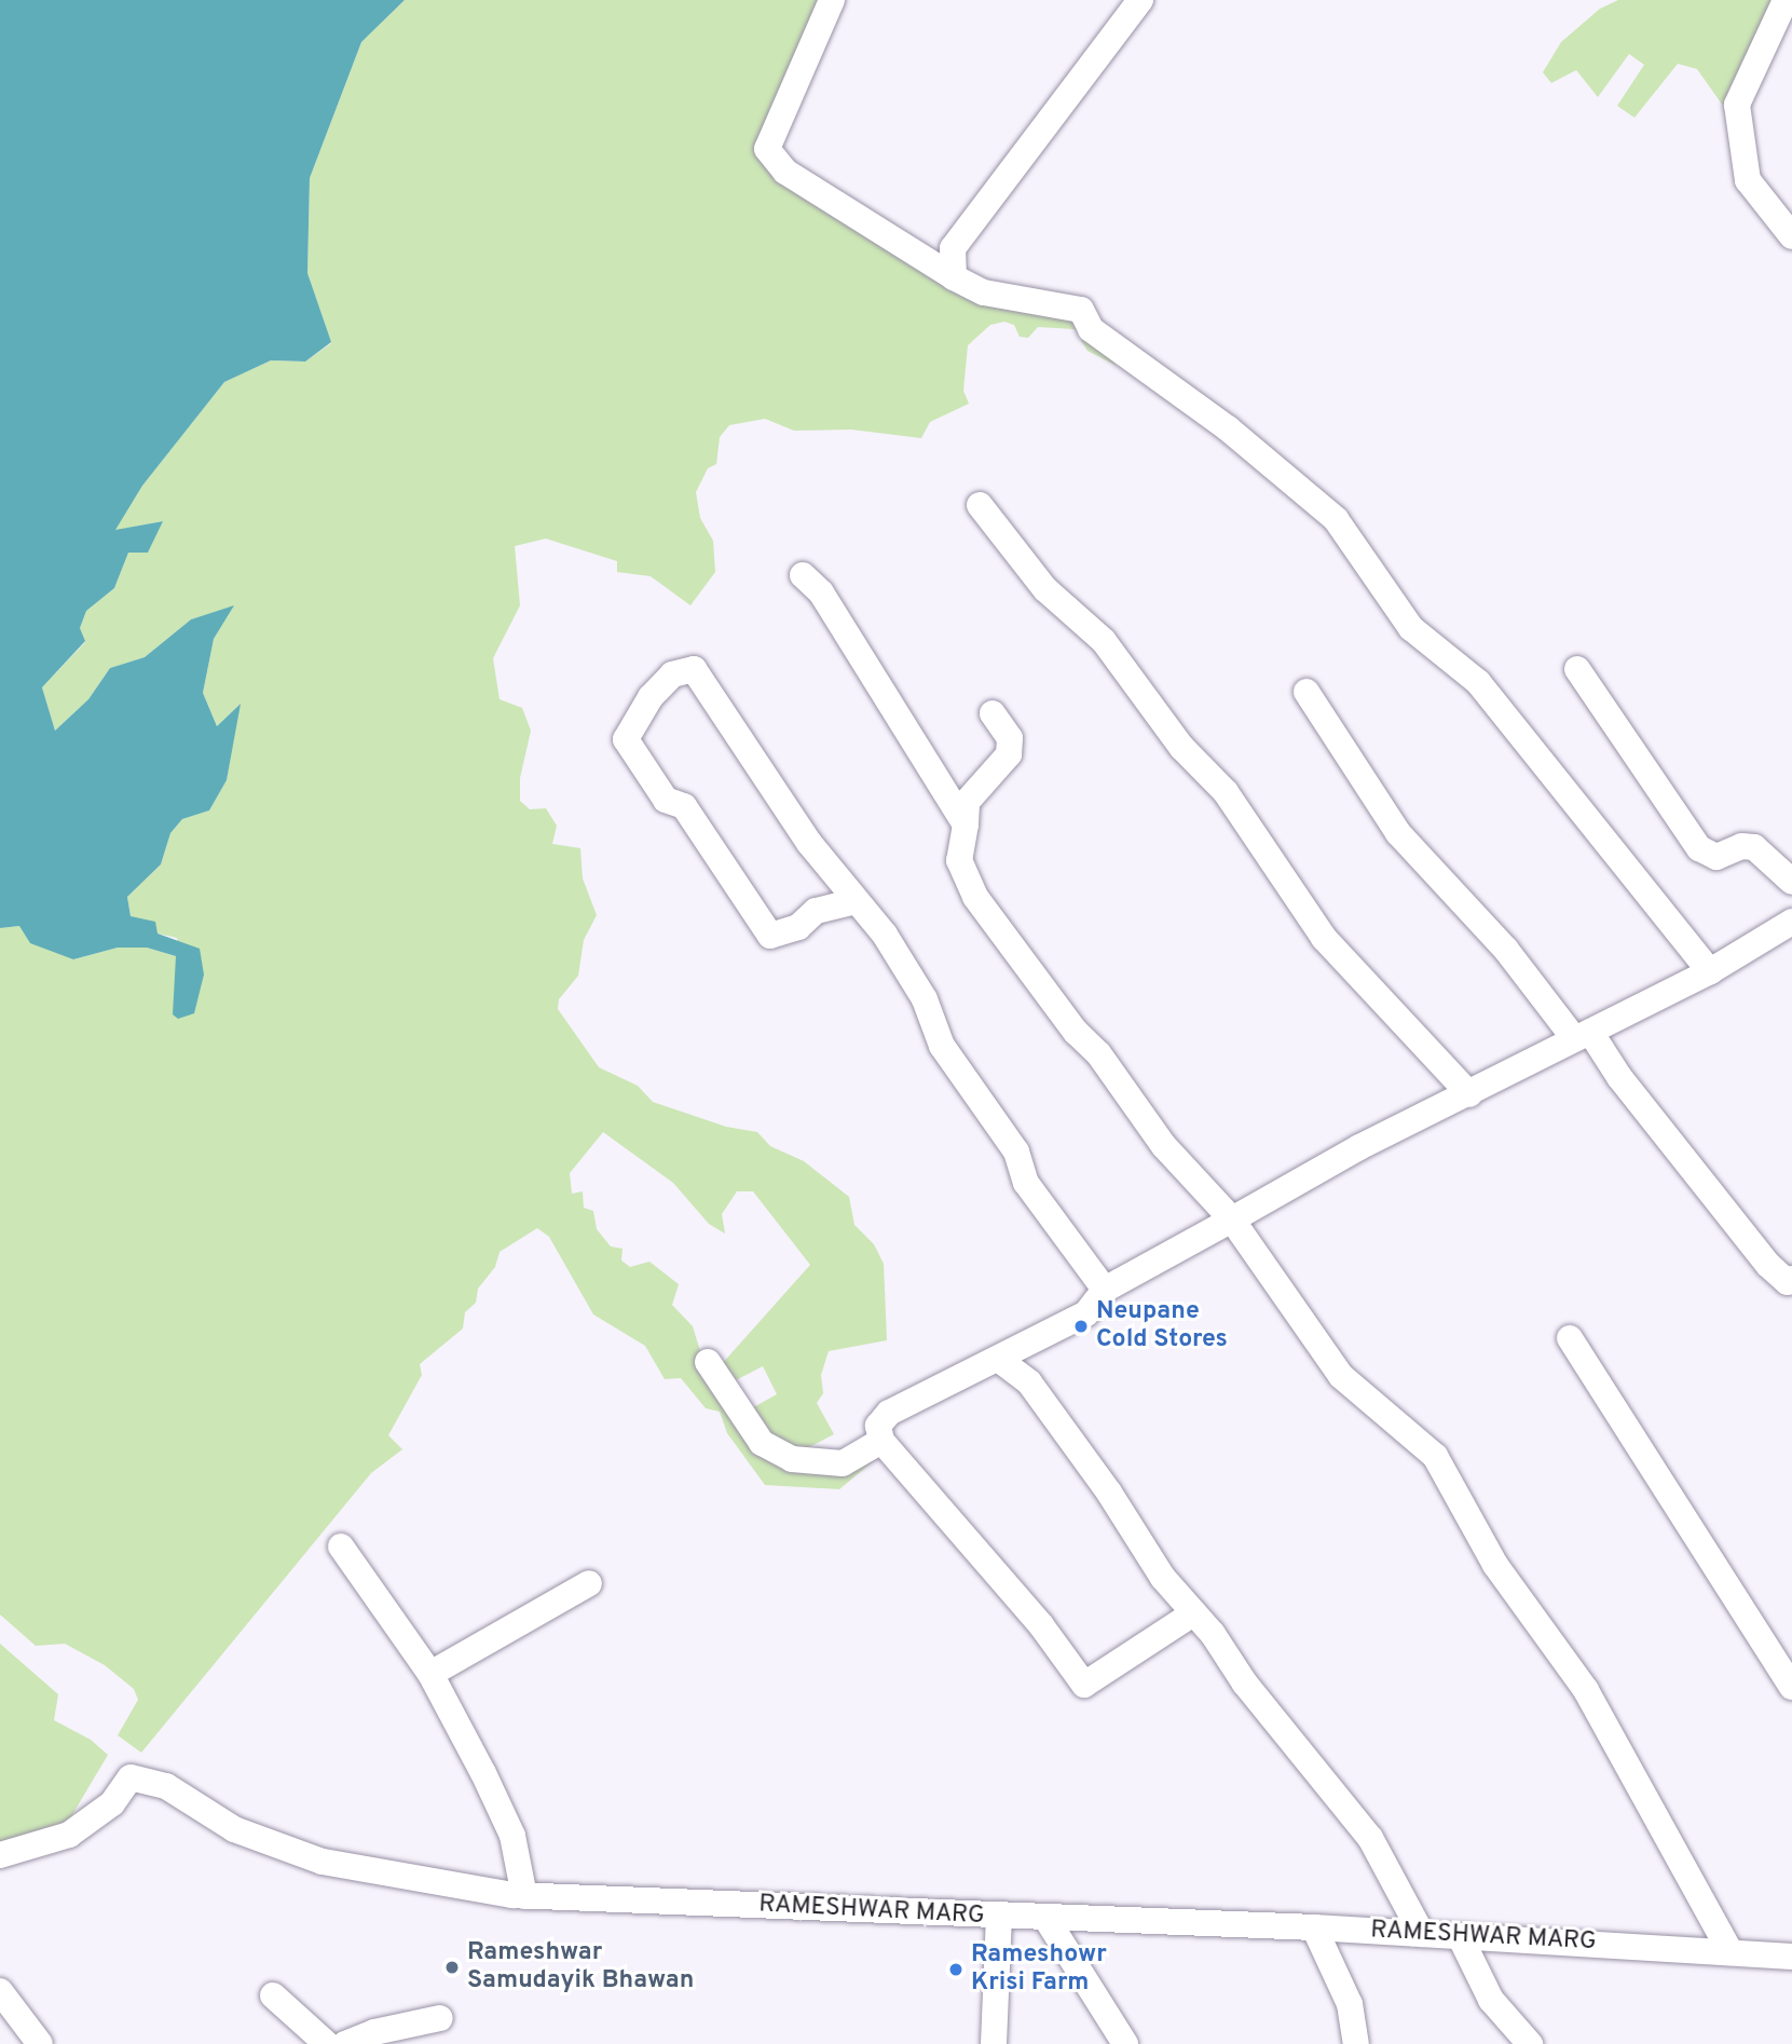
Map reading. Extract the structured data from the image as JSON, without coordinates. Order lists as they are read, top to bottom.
{
  "streets": {
    "street": ["RAMESHWAR MARG"]
  },
  "places": ["Neupane Cold Stores", "Rameshwar Samudayik Bhawan", "Rameshowr Krisi Farm"]
}
